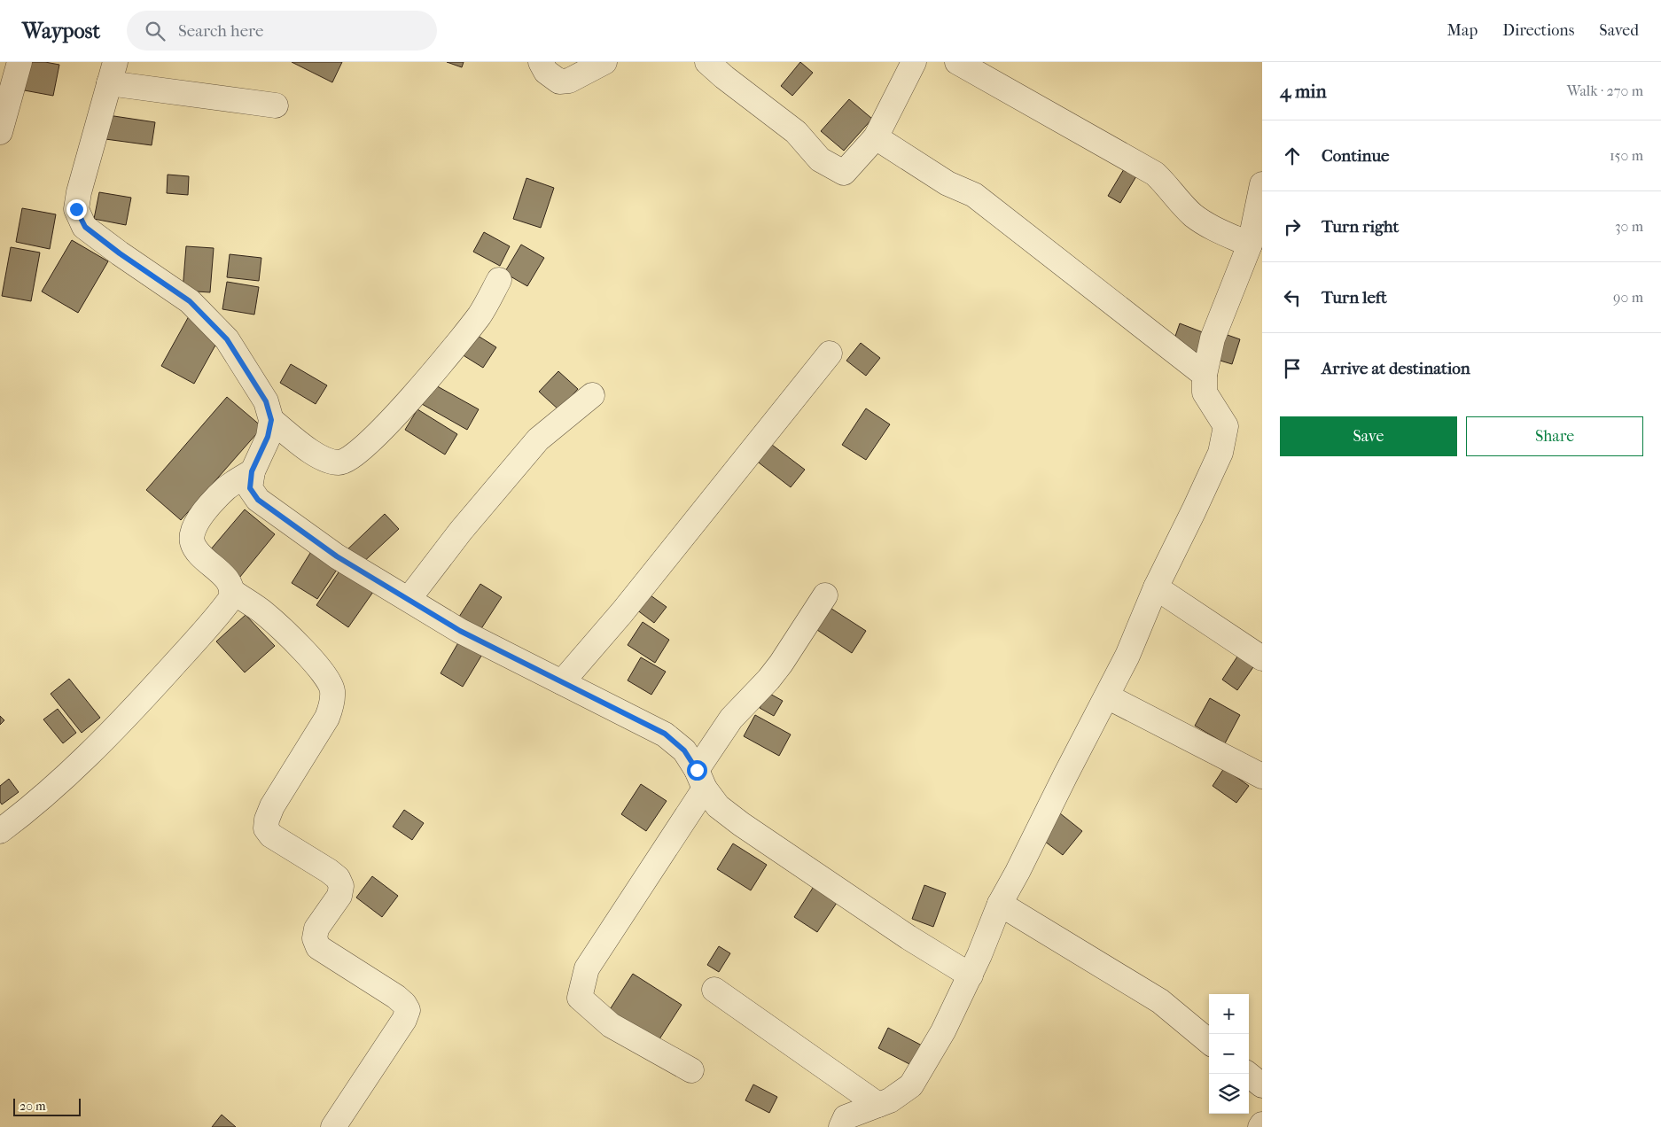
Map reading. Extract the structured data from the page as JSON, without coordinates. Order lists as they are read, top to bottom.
{
  "scale_bar": "20 m",
  "page": {
    "header": "Waypost",
    "search": "Search here",
    "nav": ["Map", "Directions", "Saved"],
    "heading": ["4 min", "Walk · 270 m"],
    "list": [
      ["Continue", "150 m"],
      ["Turn right", "30 m"],
      ["Turn left", "90 m"],
      "Arrive at destination"
    ],
    "buttons": ["Save", "Share"],
    "map_buttons": ["+", "−"],
    "scale": "20 m"
  }
}
